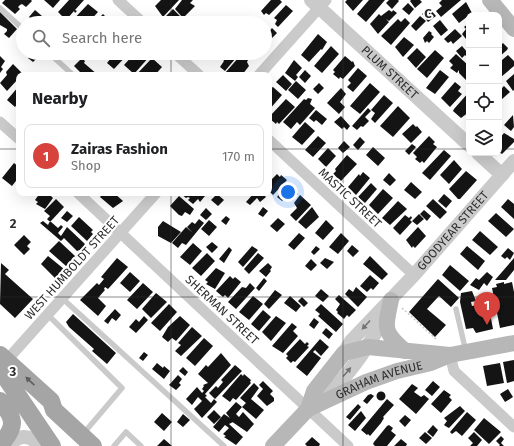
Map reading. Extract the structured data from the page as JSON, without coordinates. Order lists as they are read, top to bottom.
{
  "streets": {
    "main road": ["GOODYEAR STREET", "GRAHAM AVENUE"],
    "street": [
      "PLUM STREET",
      "MASTIC STREET",
      "WEST HUMBOLDT STREET",
      "SHERMAN STREET"
    ]
  },
  "crossings": [
    ["MASTIC STREET", "GOODYEAR STREET"],
    ["GOODYEAR STREET", "SHERMAN STREET"],
    ["GOODYEAR STREET", "GRAHAM AVENUE"],
    ["WEST HUMBOLDT STREET", "SHERMAN STREET"],
    ["SHERMAN STREET", "GRAHAM AVENUE"]
  ],
  "page": {
    "map_buttons": ["+", "−"],
    "search": "Search here",
    "heading": "Nearby",
    "list": [
      {
        "mark": "1",
        "name": "Zairas Fashion",
        "note": "Shop",
        "value": "170 m"
      }
    ],
    "pins": "1"
  },
  "grid": {
    "columns": ["C"],
    "rows": ["2", "3"]
  }
}
